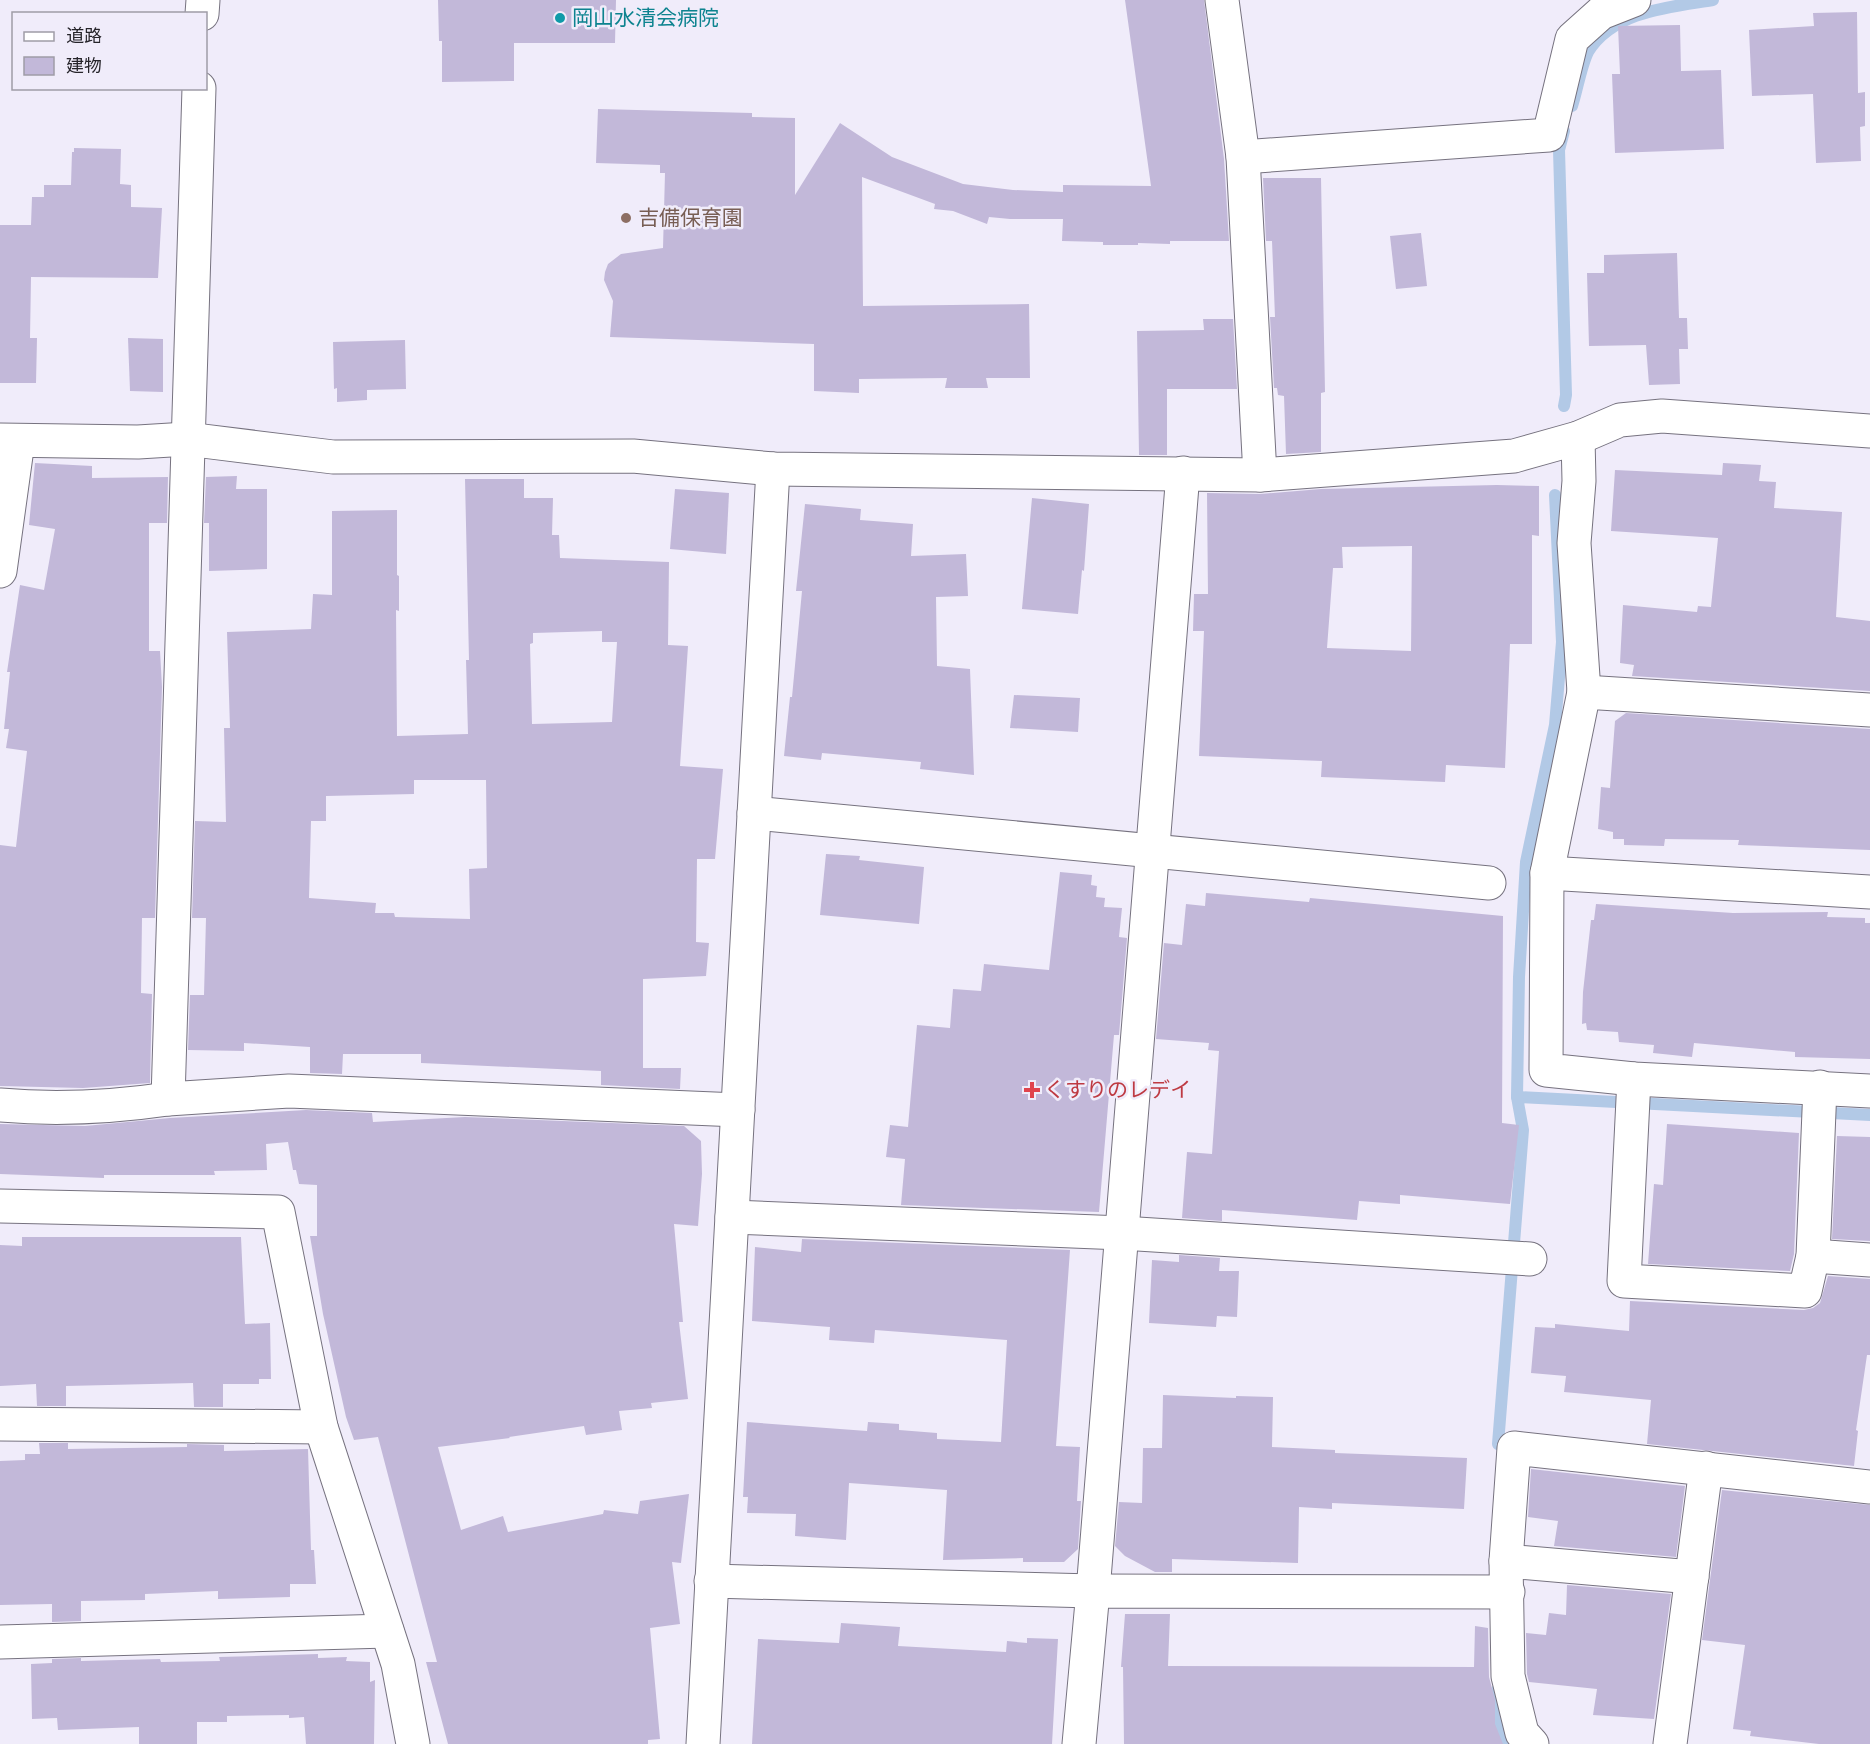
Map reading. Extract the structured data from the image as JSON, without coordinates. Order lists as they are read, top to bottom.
{
  "places": {
    "other": ["岡山水清会病院", "吉備保育園"],
    "health": ["くすりのレデイ"]
  },
  "legend": ["道路", "建物"]
}
